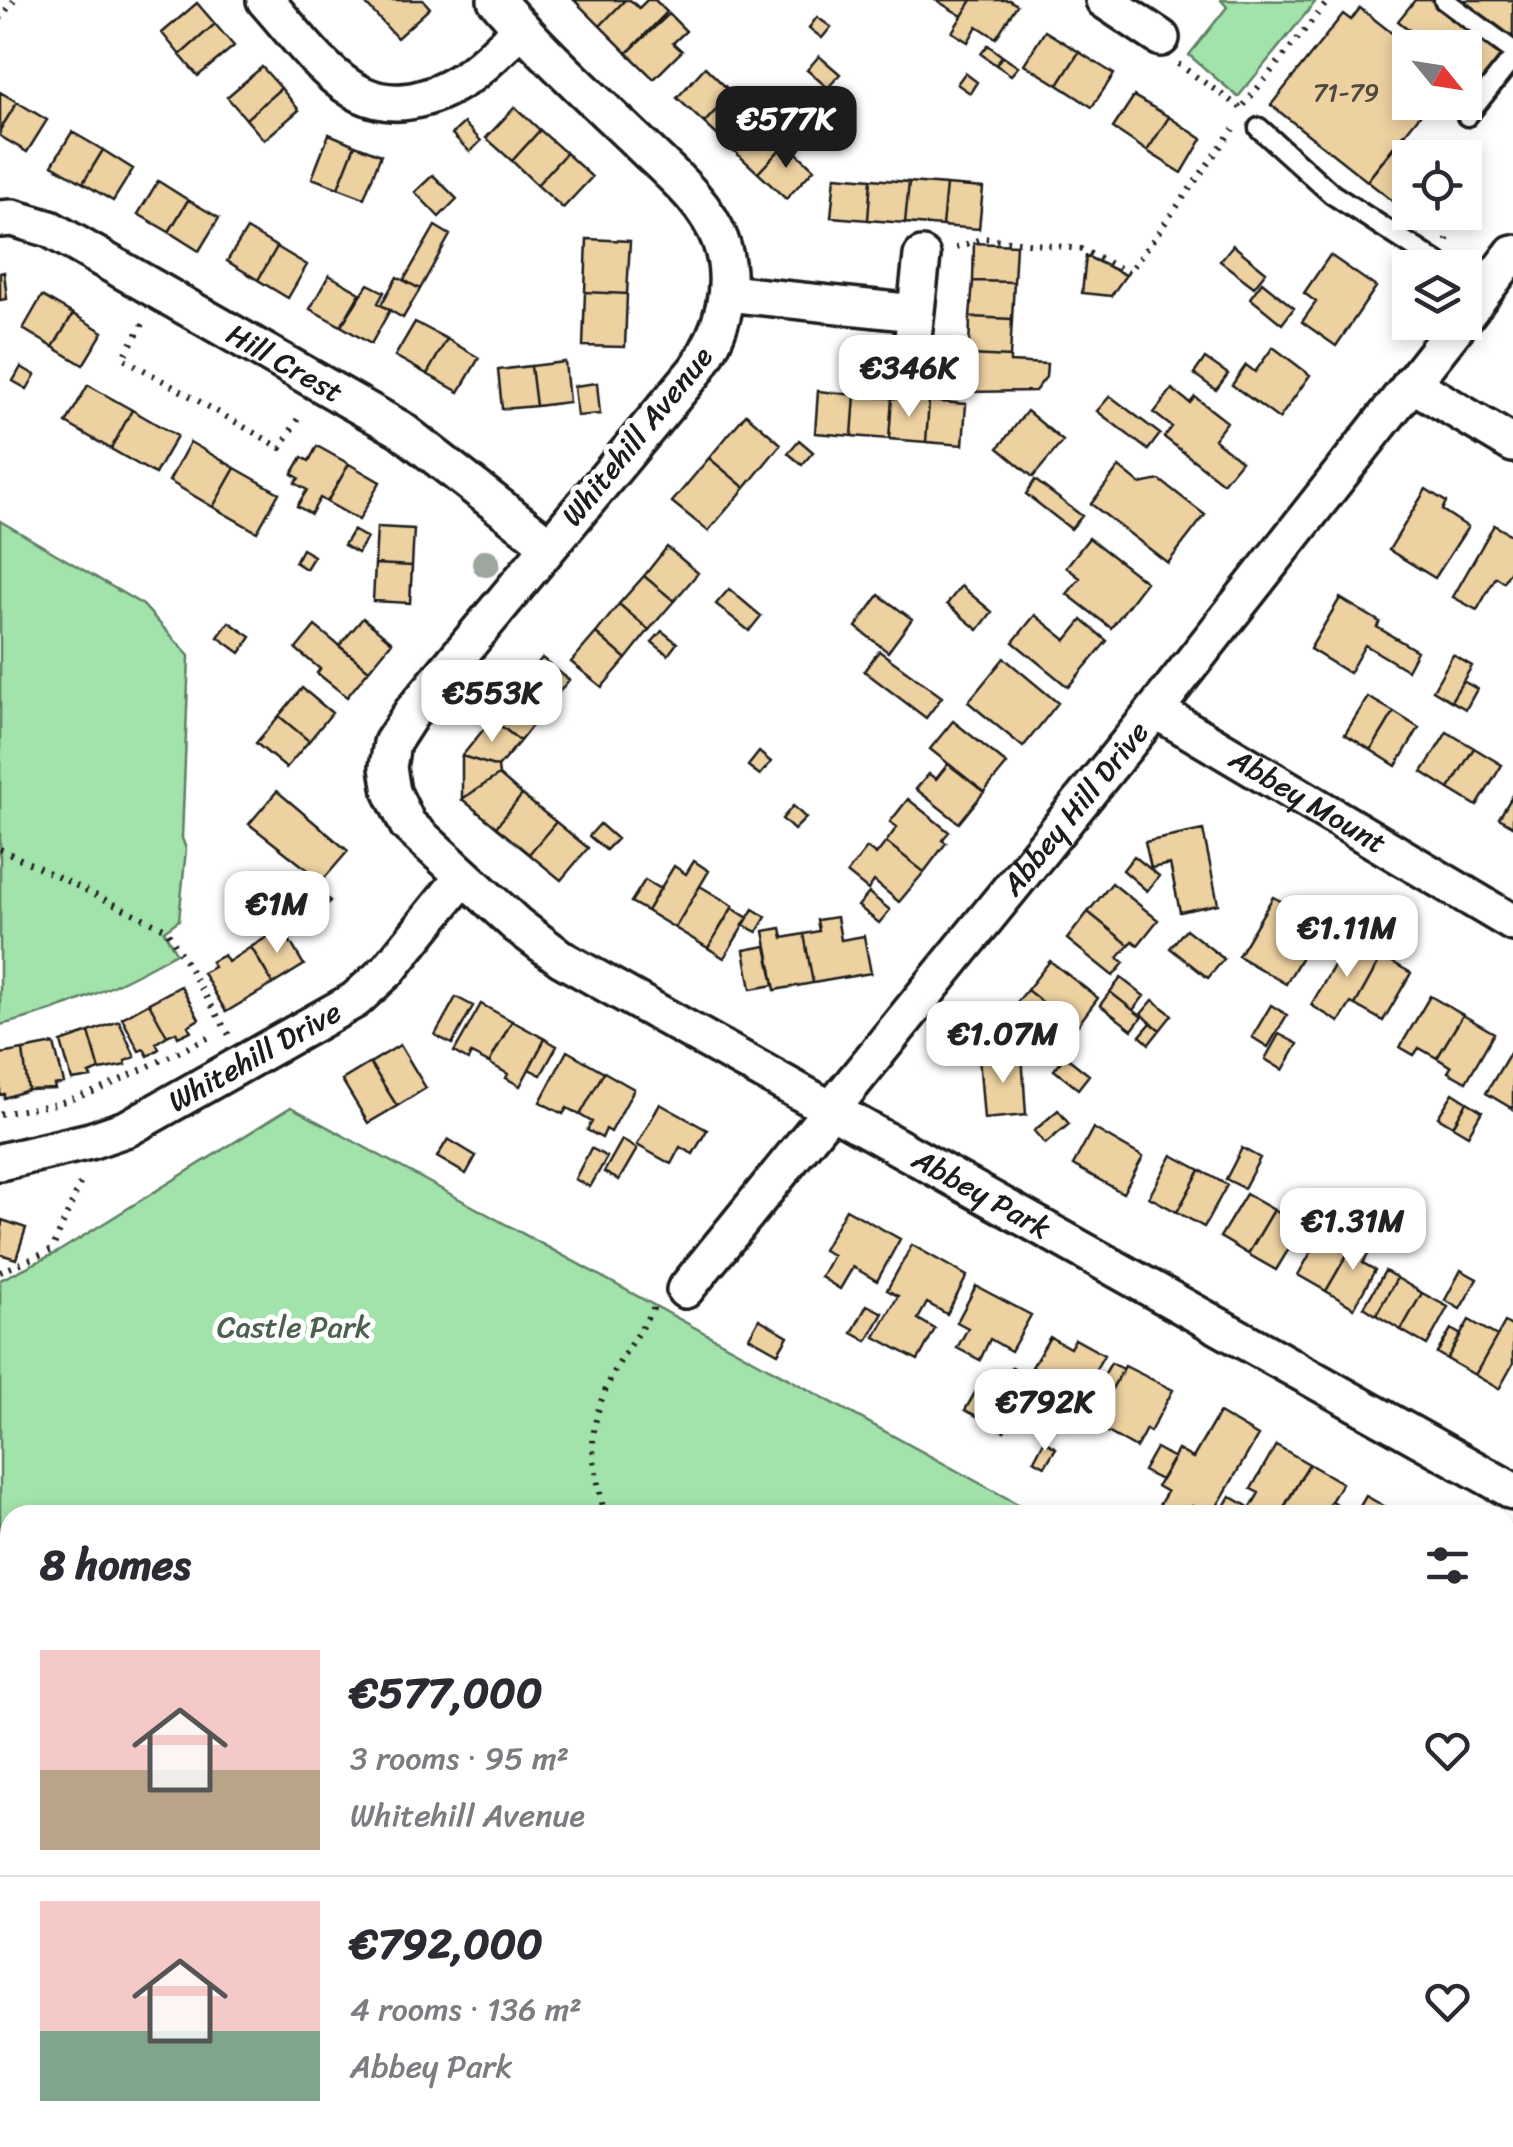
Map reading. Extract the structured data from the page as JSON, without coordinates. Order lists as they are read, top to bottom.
{
  "streets": {
    "street": [
      "Hill Crest",
      "Whitehill Avenue",
      "Abbey Mount",
      "Abbey Hill Drive",
      "Whitehill Drive",
      "Abbey Park"
    ]
  },
  "crossings": [
    ["Hill Crest", "Whitehill Avenue"],
    ["Whitehill Avenue", "Whitehill Drive"],
    ["Whitehill Avenue", "Abbey Park"],
    ["Abbey Mount", "Abbey Hill Drive"],
    ["Abbey Hill Drive", "Abbey Park"],
    ["Whitehill Drive", "Abbey Park"]
  ],
  "parks": ["Castle Park"],
  "house_numbers": ["71-79"],
  "north": "bottom right",
  "page": {
    "price": [
      "€577K",
      "€346K",
      "€553K",
      "€1M",
      "€1.11M",
      "€1.07M",
      "€1.31M",
      "€792K"
    ],
    "heading": "8 homes",
    "list": [
      {
        "name": "€577,000",
        "note": "3 rooms · 95 m² · Whitehill Avenue"
      },
      {
        "name": "€792,000",
        "note": "4 rooms · 136 m² · Abbey Park"
      }
    ]
  }
}
